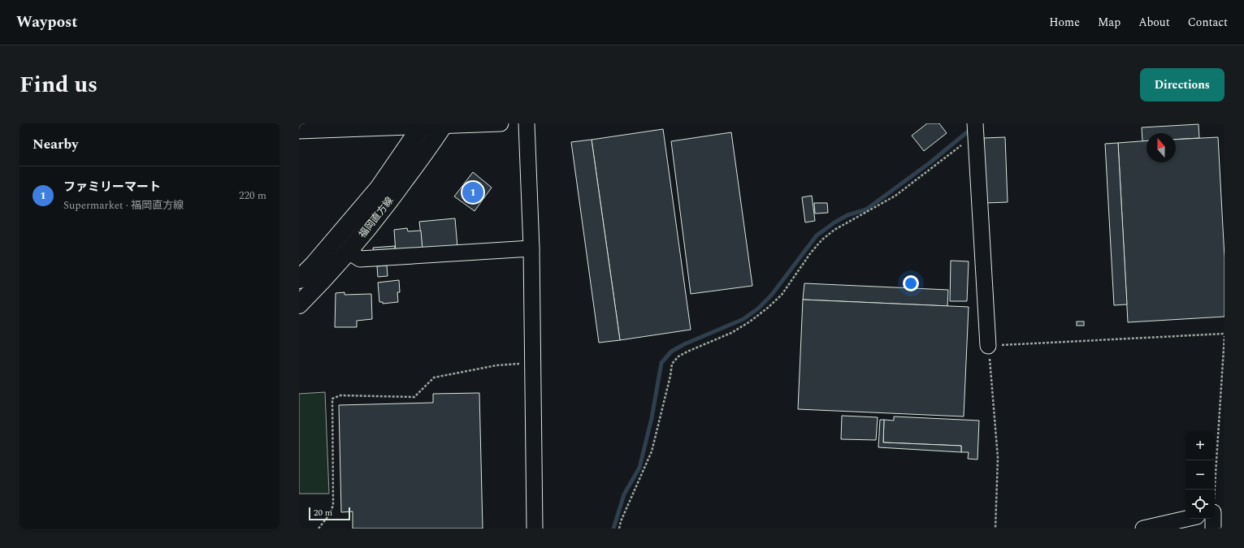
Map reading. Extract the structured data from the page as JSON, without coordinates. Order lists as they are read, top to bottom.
{
  "streets": {
    "main road": ["福岡直方線"]
  },
  "scale_bar": "20 m",
  "north": "top",
  "page": {
    "header": "Waypost",
    "nav": [
      "Home",
      "Map",
      "About",
      "Contact"
    ],
    "title": "Find us",
    "buttons": "Directions",
    "heading": "Nearby",
    "list": [
      {
        "mark": "1",
        "name": "ファミリーマート",
        "note": "Supermarket · 福岡直方線",
        "value": "220 m"
      }
    ],
    "pins": "1",
    "map_buttons": ["+", "−"],
    "scale": "20 m"
  }
}
